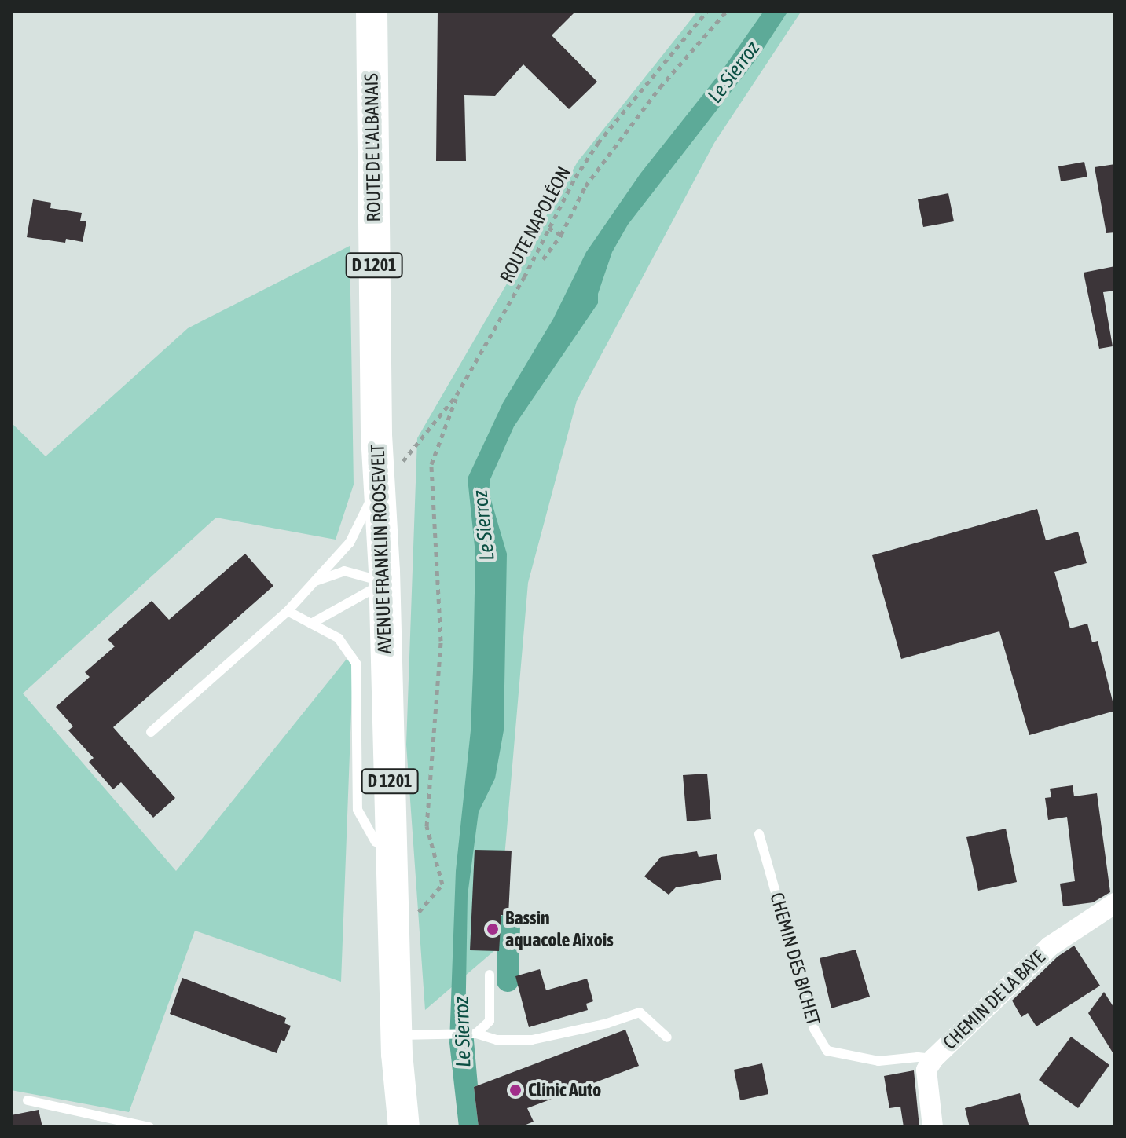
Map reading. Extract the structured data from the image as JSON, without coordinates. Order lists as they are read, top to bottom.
{
  "streets": {
    "main road": ["ROUTE DE L'ALBANAIS", "D 1201", "AVENUE FRANKLIN ROOSEVELT"],
    "street": ["CHEMIN DE LA BAYE"],
    "lane": ["CHEMIN DES BICHET"],
    "path": ["ROUTE NAPOLÉON"]
  },
  "crossings": [
    ["ROUTE DE L'ALBANAIS", "AVENUE FRANKLIN ROOSEVELT"],
    ["CHEMIN DES BICHET", "CHEMIN DE LA BAYE"]
  ],
  "water": ["Le Sierroz"],
  "places": ["Bassin aquacole Aixois", "Clinic Auto"]
}
